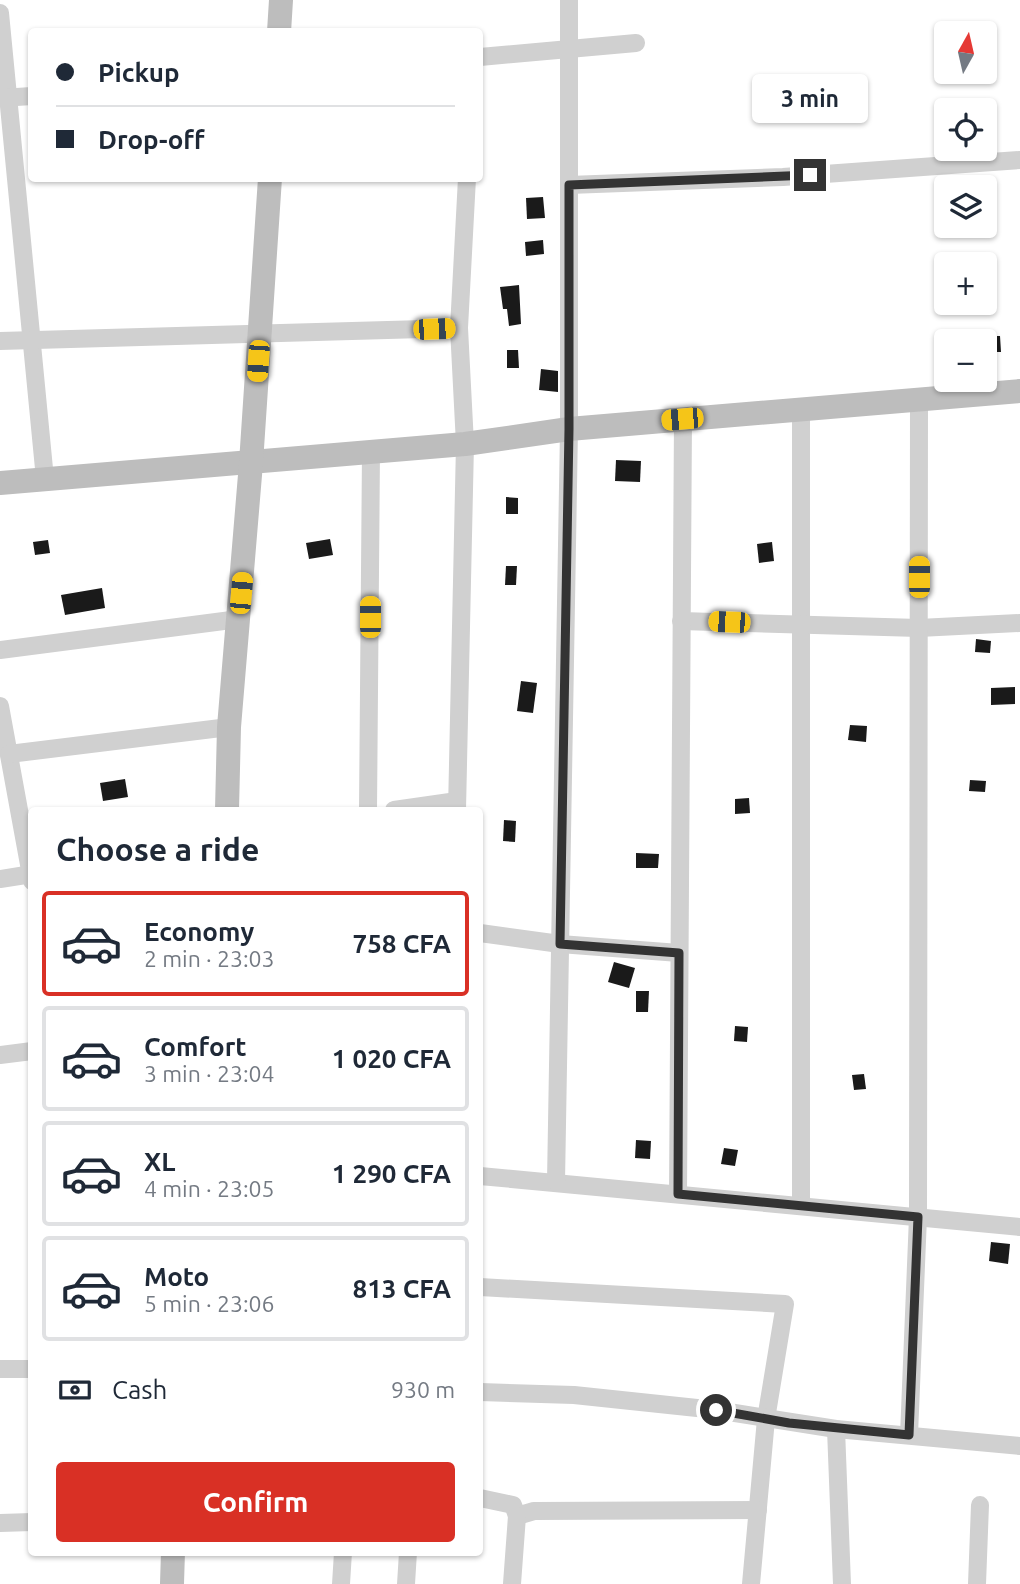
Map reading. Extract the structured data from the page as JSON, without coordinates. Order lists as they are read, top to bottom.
{
  "north": "top",
  "page": {
    "map_buttons": ["+", "−"],
    "banner": ["Pickup", "Drop-off"],
    "bubble": "3 min",
    "heading": "Choose a ride",
    "list": [
      {
        "name": "Economy",
        "note": "2 min · 23:03",
        "value": "758 CFA"
      },
      {
        "name": "Comfort",
        "note": "3 min · 23:04",
        "value": "1 020 CFA"
      },
      {
        "name": "XL",
        "note": "4 min · 23:05",
        "value": "1 290 CFA"
      },
      {
        "name": "Moto",
        "note": "5 min · 23:06",
        "value": "813 CFA"
      }
    ],
    "pay": ["Cash", "930 m"],
    "buttons": "Confirm"
  }
}
